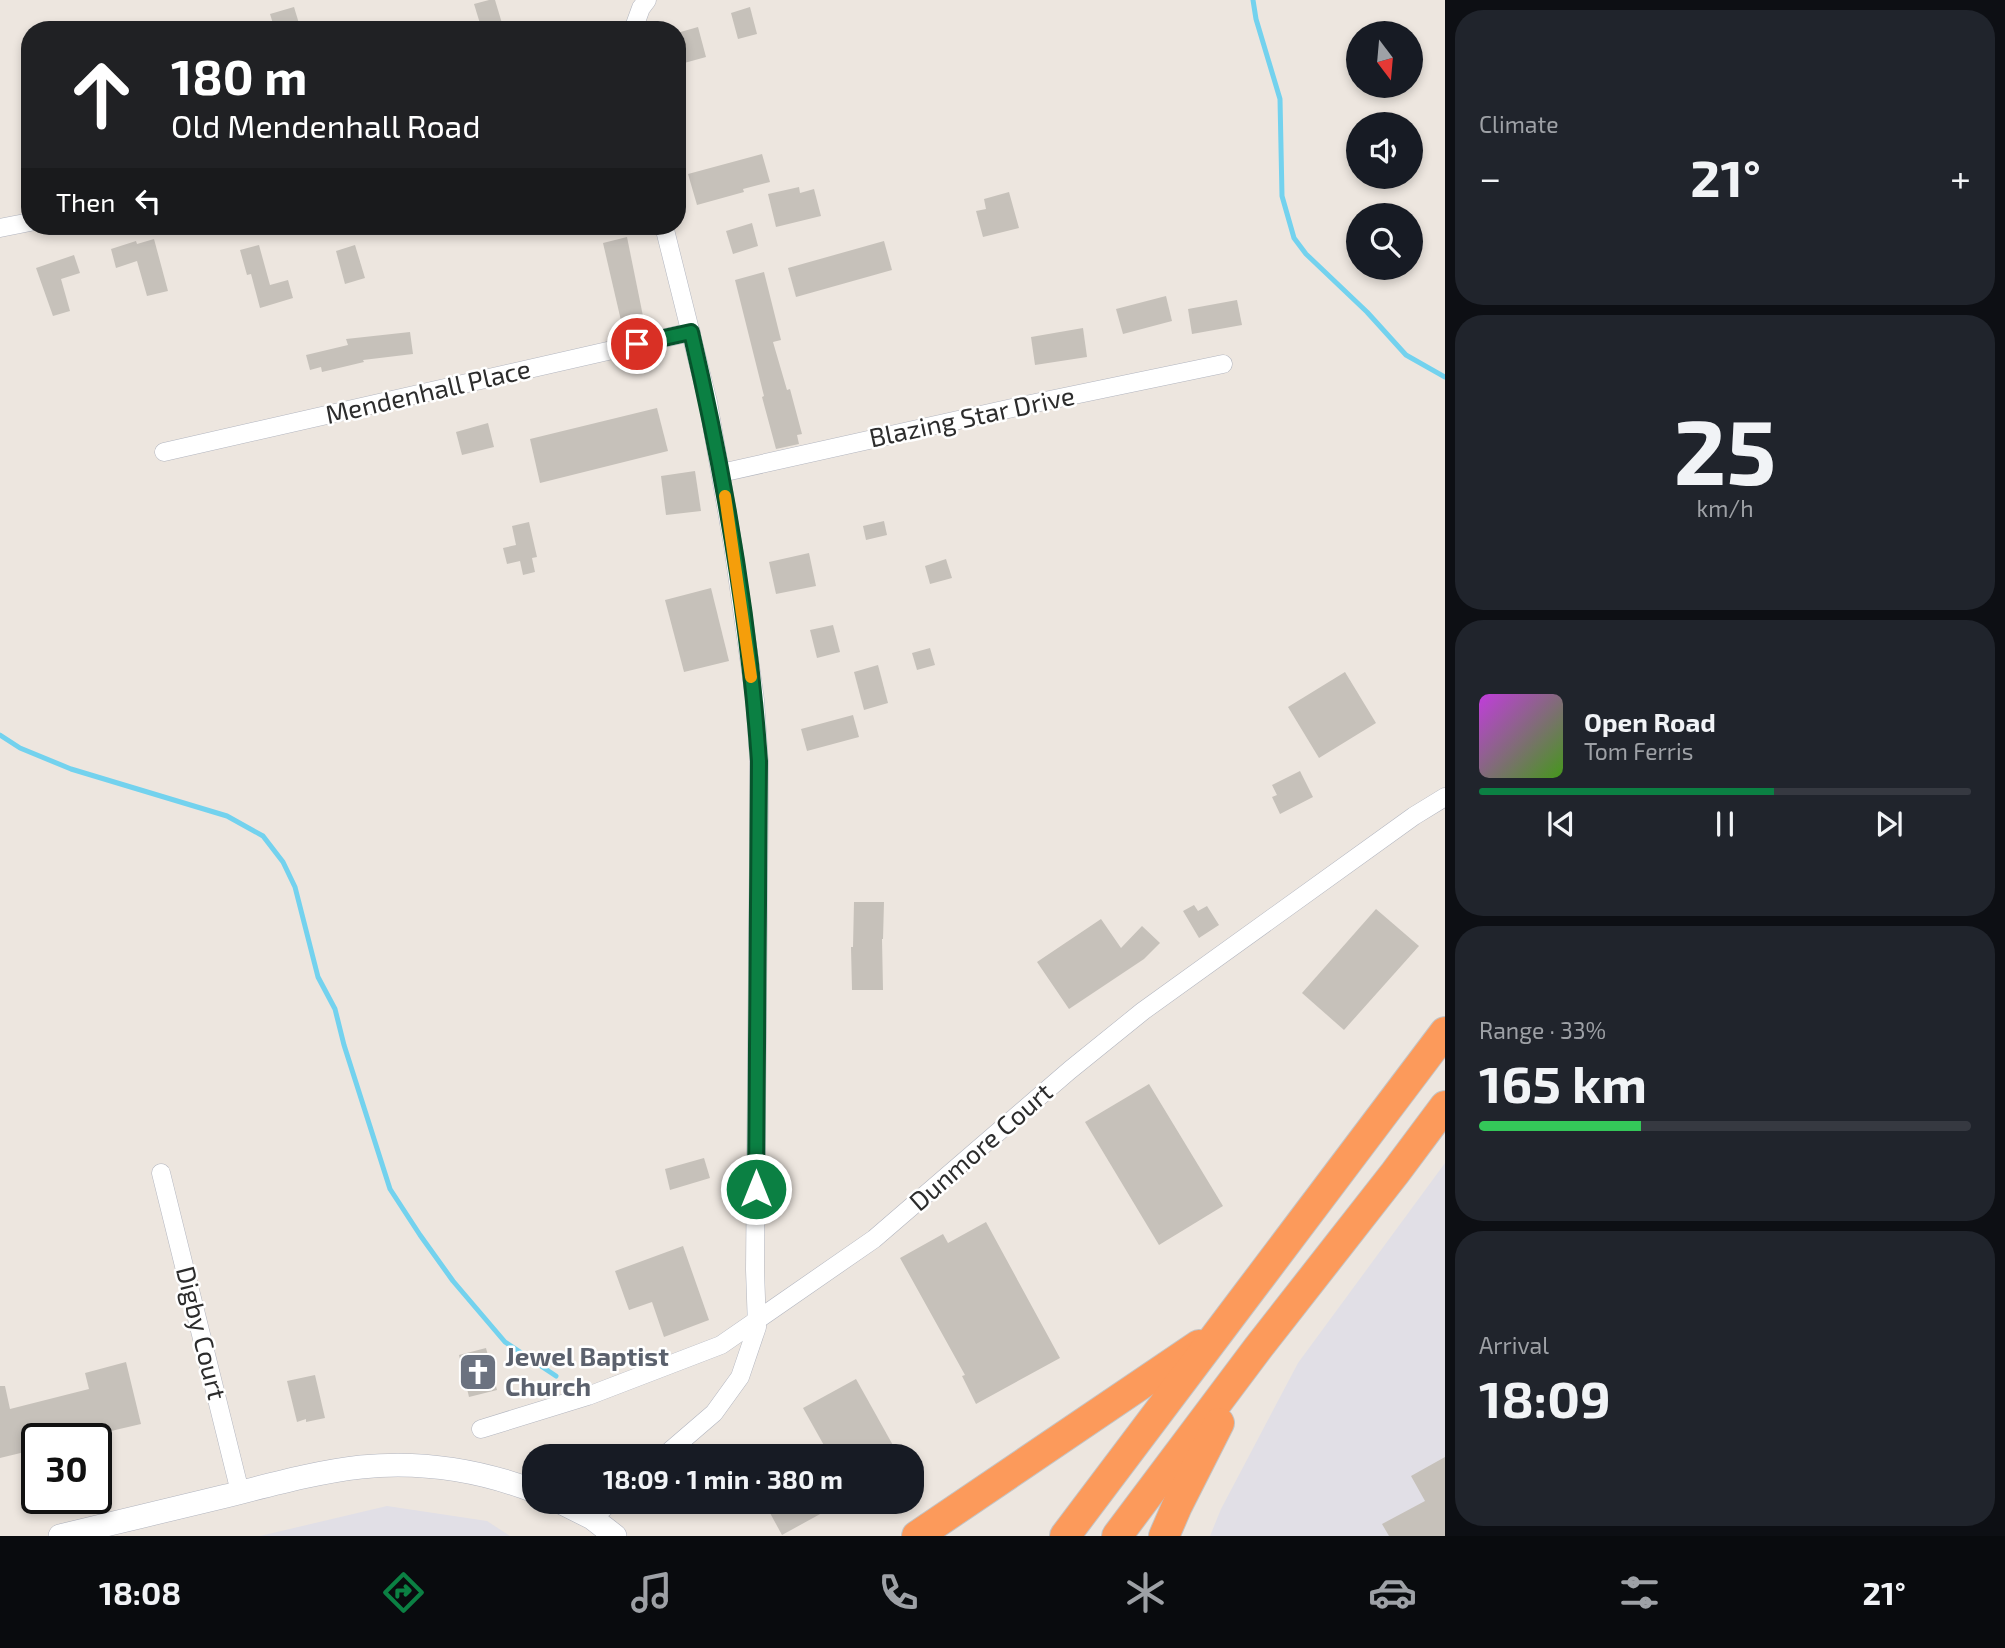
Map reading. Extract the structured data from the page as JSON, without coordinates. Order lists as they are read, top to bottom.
{
  "streets": {
    "street": [
      "Mendenhall Place",
      "Blazing Star Drive",
      "Dunmore Court",
      "Digby Court"
    ]
  },
  "places": {
    "church": ["Jewel Baptist Church"]
  },
  "north": "bottom",
  "page": {
    "tile": [
      "Climate",
      ["25", "km/h"],
      ["Range · 33%", "165 km"],
      ["Arrival", "18:09"]
    ],
    "turn": ["180 m", "Old Mendenhall Road"],
    "heat": ["−", "21°", "+"],
    "then": "Then",
    "song": ["Open Road", "Tom Ferris"],
    "limit": "30",
    "trip": "18:09 · 1 min · 380 m",
    "tabs": ["18:08", "21°"]
  }
}
